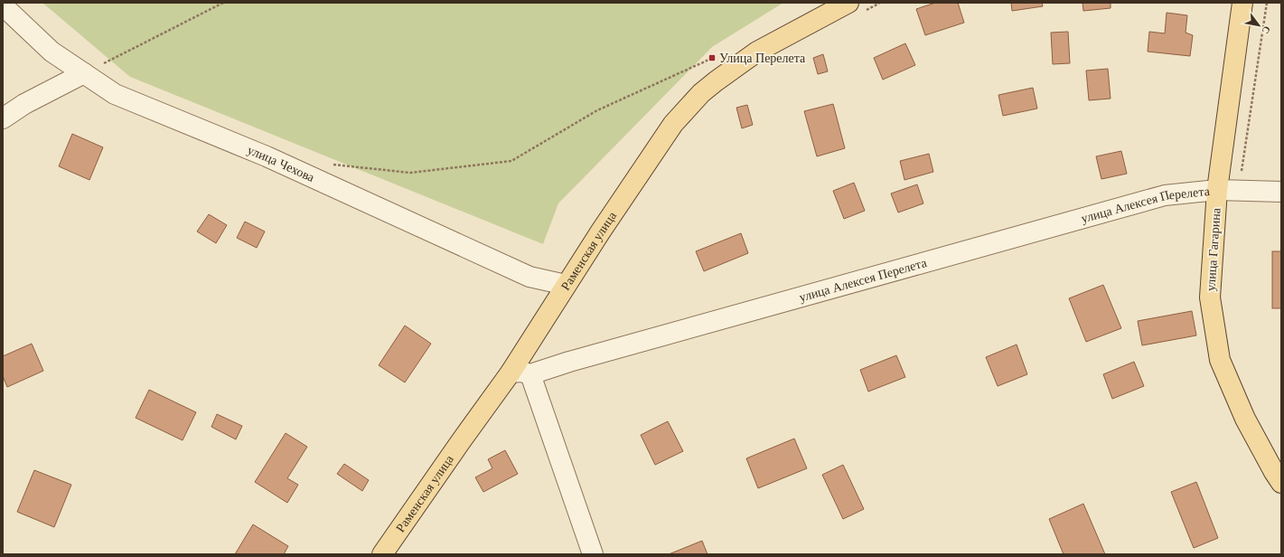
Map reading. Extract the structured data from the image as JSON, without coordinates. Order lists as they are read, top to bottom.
{
  "streets": {
    "main road": ["улица Гагарина", "Раменская улица"],
    "street": ["улица Чехова", "улица Алексея Перелета"]
  },
  "crossings": [
    ["улица Чехова", "Раменская улица"],
    ["улица Алексея Перелета", "улица Гагарина"],
    ["улица Алексея Перелета", "Раменская улица"]
  ],
  "places": {
    "transit": ["Улица Перелета"]
  },
  "north": "bottom right"
}
